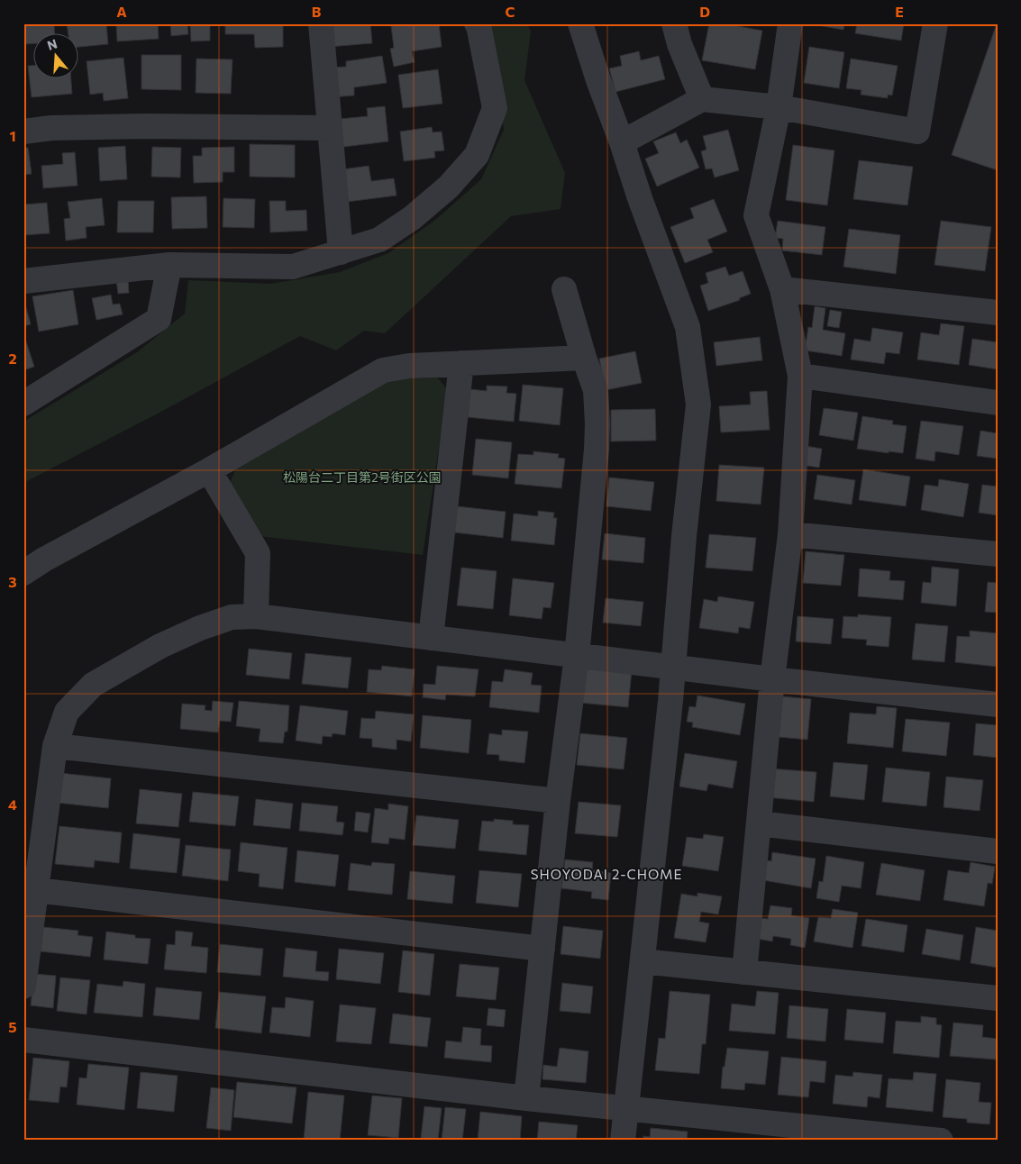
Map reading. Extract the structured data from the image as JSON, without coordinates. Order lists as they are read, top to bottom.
{
  "districts": ["SHOYODAI 2-CHOME"],
  "parks": ["松陽台二丁目第2号街区公園"],
  "north": "top",
  "grid": {
    "columns": [
      "A",
      "B",
      "C",
      "D",
      "E"
    ],
    "rows": [
      "1",
      "2",
      "3",
      "4",
      "5"
    ]
  }
}
